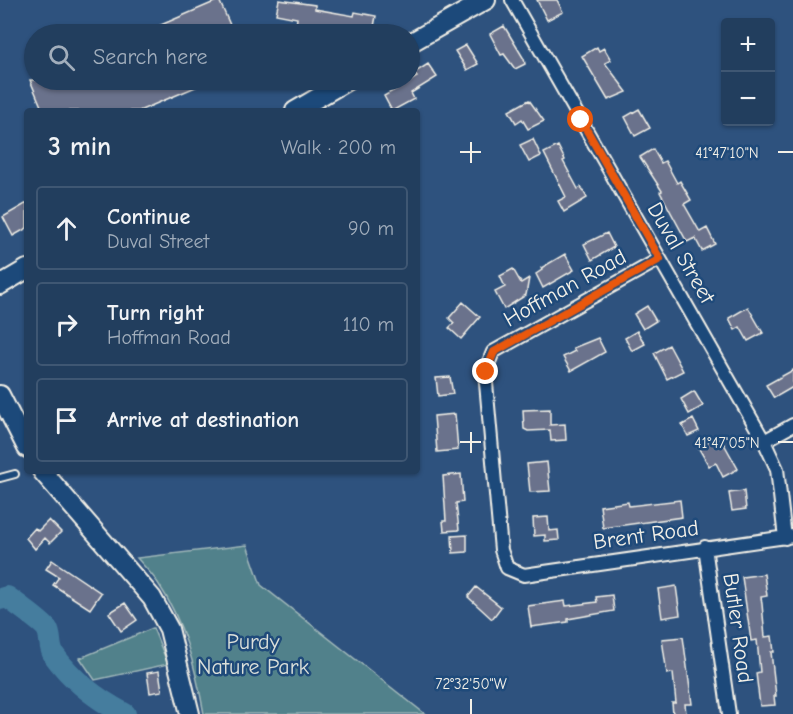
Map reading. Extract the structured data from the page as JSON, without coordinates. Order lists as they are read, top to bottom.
{
  "streets": {
    "street": [
      "Duval Street",
      "Hoffman Road",
      "Brent Road",
      "Butler Road"
    ]
  },
  "crossings": [
    ["Duval Street", "Hoffman Road"],
    ["Duval Street", "Brent Road"],
    ["Hoffman Road", "Brent Road"],
    ["Brent Road", "Butler Road"]
  ],
  "parks": ["Purdy Nature Park"],
  "page": {
    "map_buttons": ["+", "−"],
    "search": "Search here",
    "heading": ["3 min", "Walk · 200 m"],
    "list": [
      ["Continue", "Duval Street", "90 m"],
      ["Turn right", "Hoffman Road", "110 m"],
      "Arrive at destination"
    ]
  },
  "coordinates": ["41°47'10\"N", "41°47'05\"N", "72°32'50\"W"]
}
